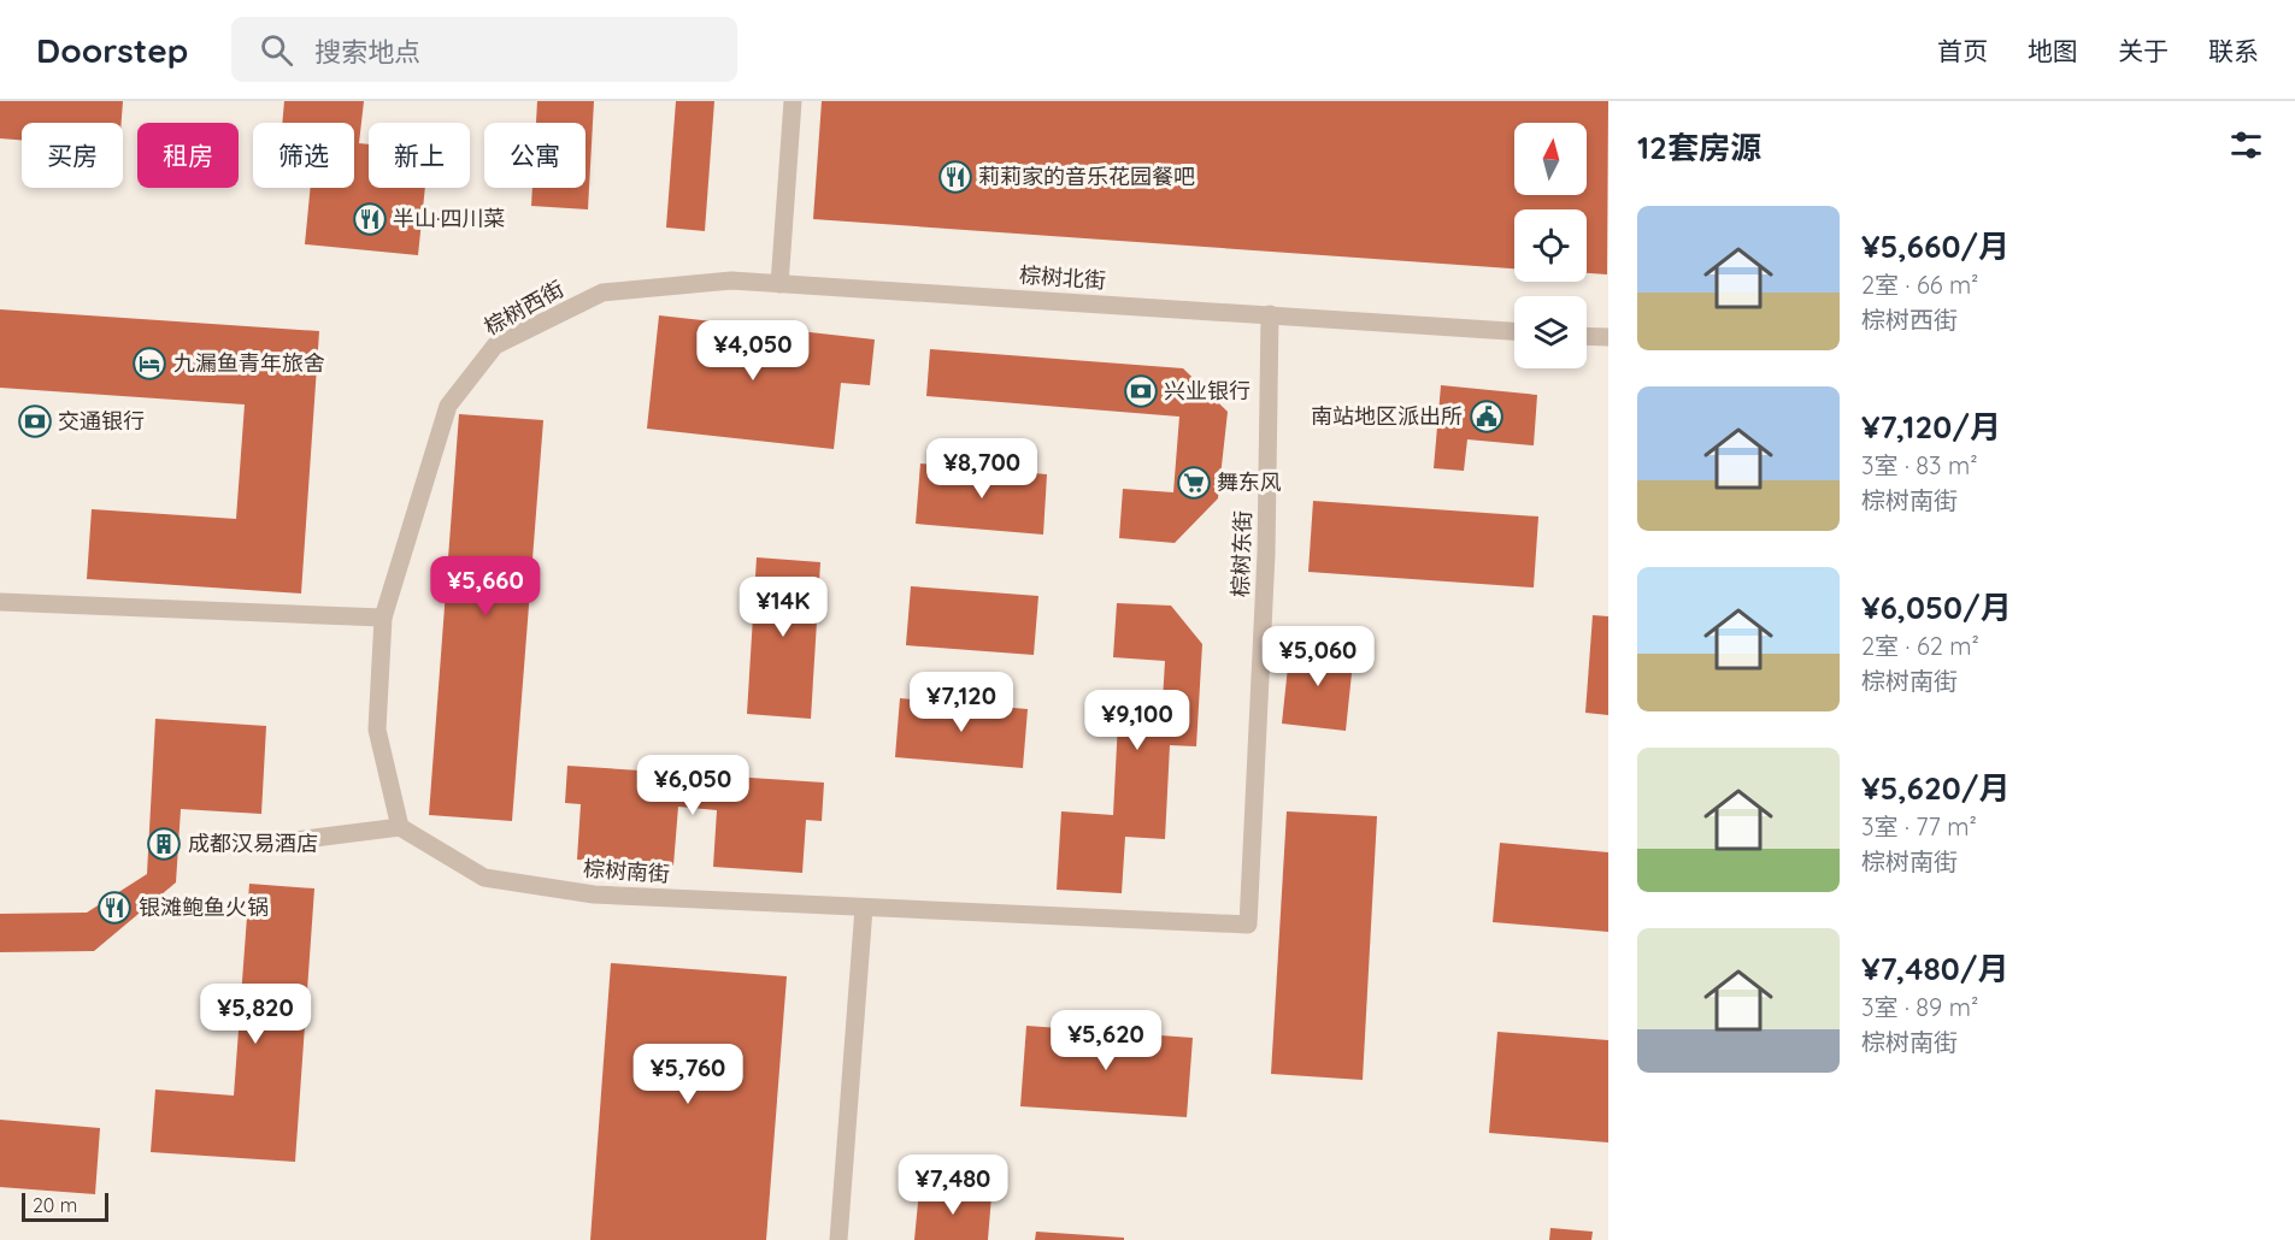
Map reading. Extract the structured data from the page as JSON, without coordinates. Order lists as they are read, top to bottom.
{
  "streets": {
    "street": [
      "棕树北街",
      "棕树西街",
      "棕树东街",
      "棕树南街"
    ]
  },
  "crossings": [
    ["棕树北街", "棕树西街"],
    ["棕树北街", "棕树东街"],
    ["棕树西街", "棕树南街"],
    ["棕树东街", "棕树南街"]
  ],
  "places": {
    "restaurant": ["莉莉家的音乐花园餐吧", "半山·四川菜", "银滩鲍鱼火锅"],
    "hotel": ["九漏鱼青年旅舍"],
    "bank": ["兴业银行", "交通银行"],
    "public building": ["南站地区派出所"],
    "supermarket": ["舞东风"],
    "building": ["成都汉易酒店"]
  },
  "scale_bar": "20 m",
  "north": "top",
  "page": {
    "header": "Doorstep",
    "search": "搜索地点",
    "nav": [
      "首页",
      "地图",
      "关于",
      "联系"
    ],
    "heading": "12套房源",
    "chip": [
      "买房",
      "租房",
      "筛选",
      "新上",
      "公寓"
    ],
    "list": [
      {
        "name": "¥5,660/月",
        "note": "2室 · 66 m² · 棕树西街"
      },
      {
        "name": "¥7,120/月",
        "note": "3室 · 83 m² · 棕树南街"
      },
      {
        "name": "¥6,050/月",
        "note": "2室 · 62 m² · 棕树南街"
      },
      {
        "name": "¥5,620/月",
        "note": "3室 · 77 m² · 棕树南街"
      },
      {
        "name": "¥7,480/月",
        "note": "3室 · 89 m² · 棕树南街"
      }
    ],
    "price": [
      "¥4,050",
      "¥8,700",
      "¥5,660",
      "¥14K",
      "¥5,060",
      "¥7,120",
      "¥9,100",
      "¥6,050",
      "¥5,820",
      "¥5,620",
      "¥5,760",
      "¥7,480"
    ],
    "scale": "20 m"
  }
}
